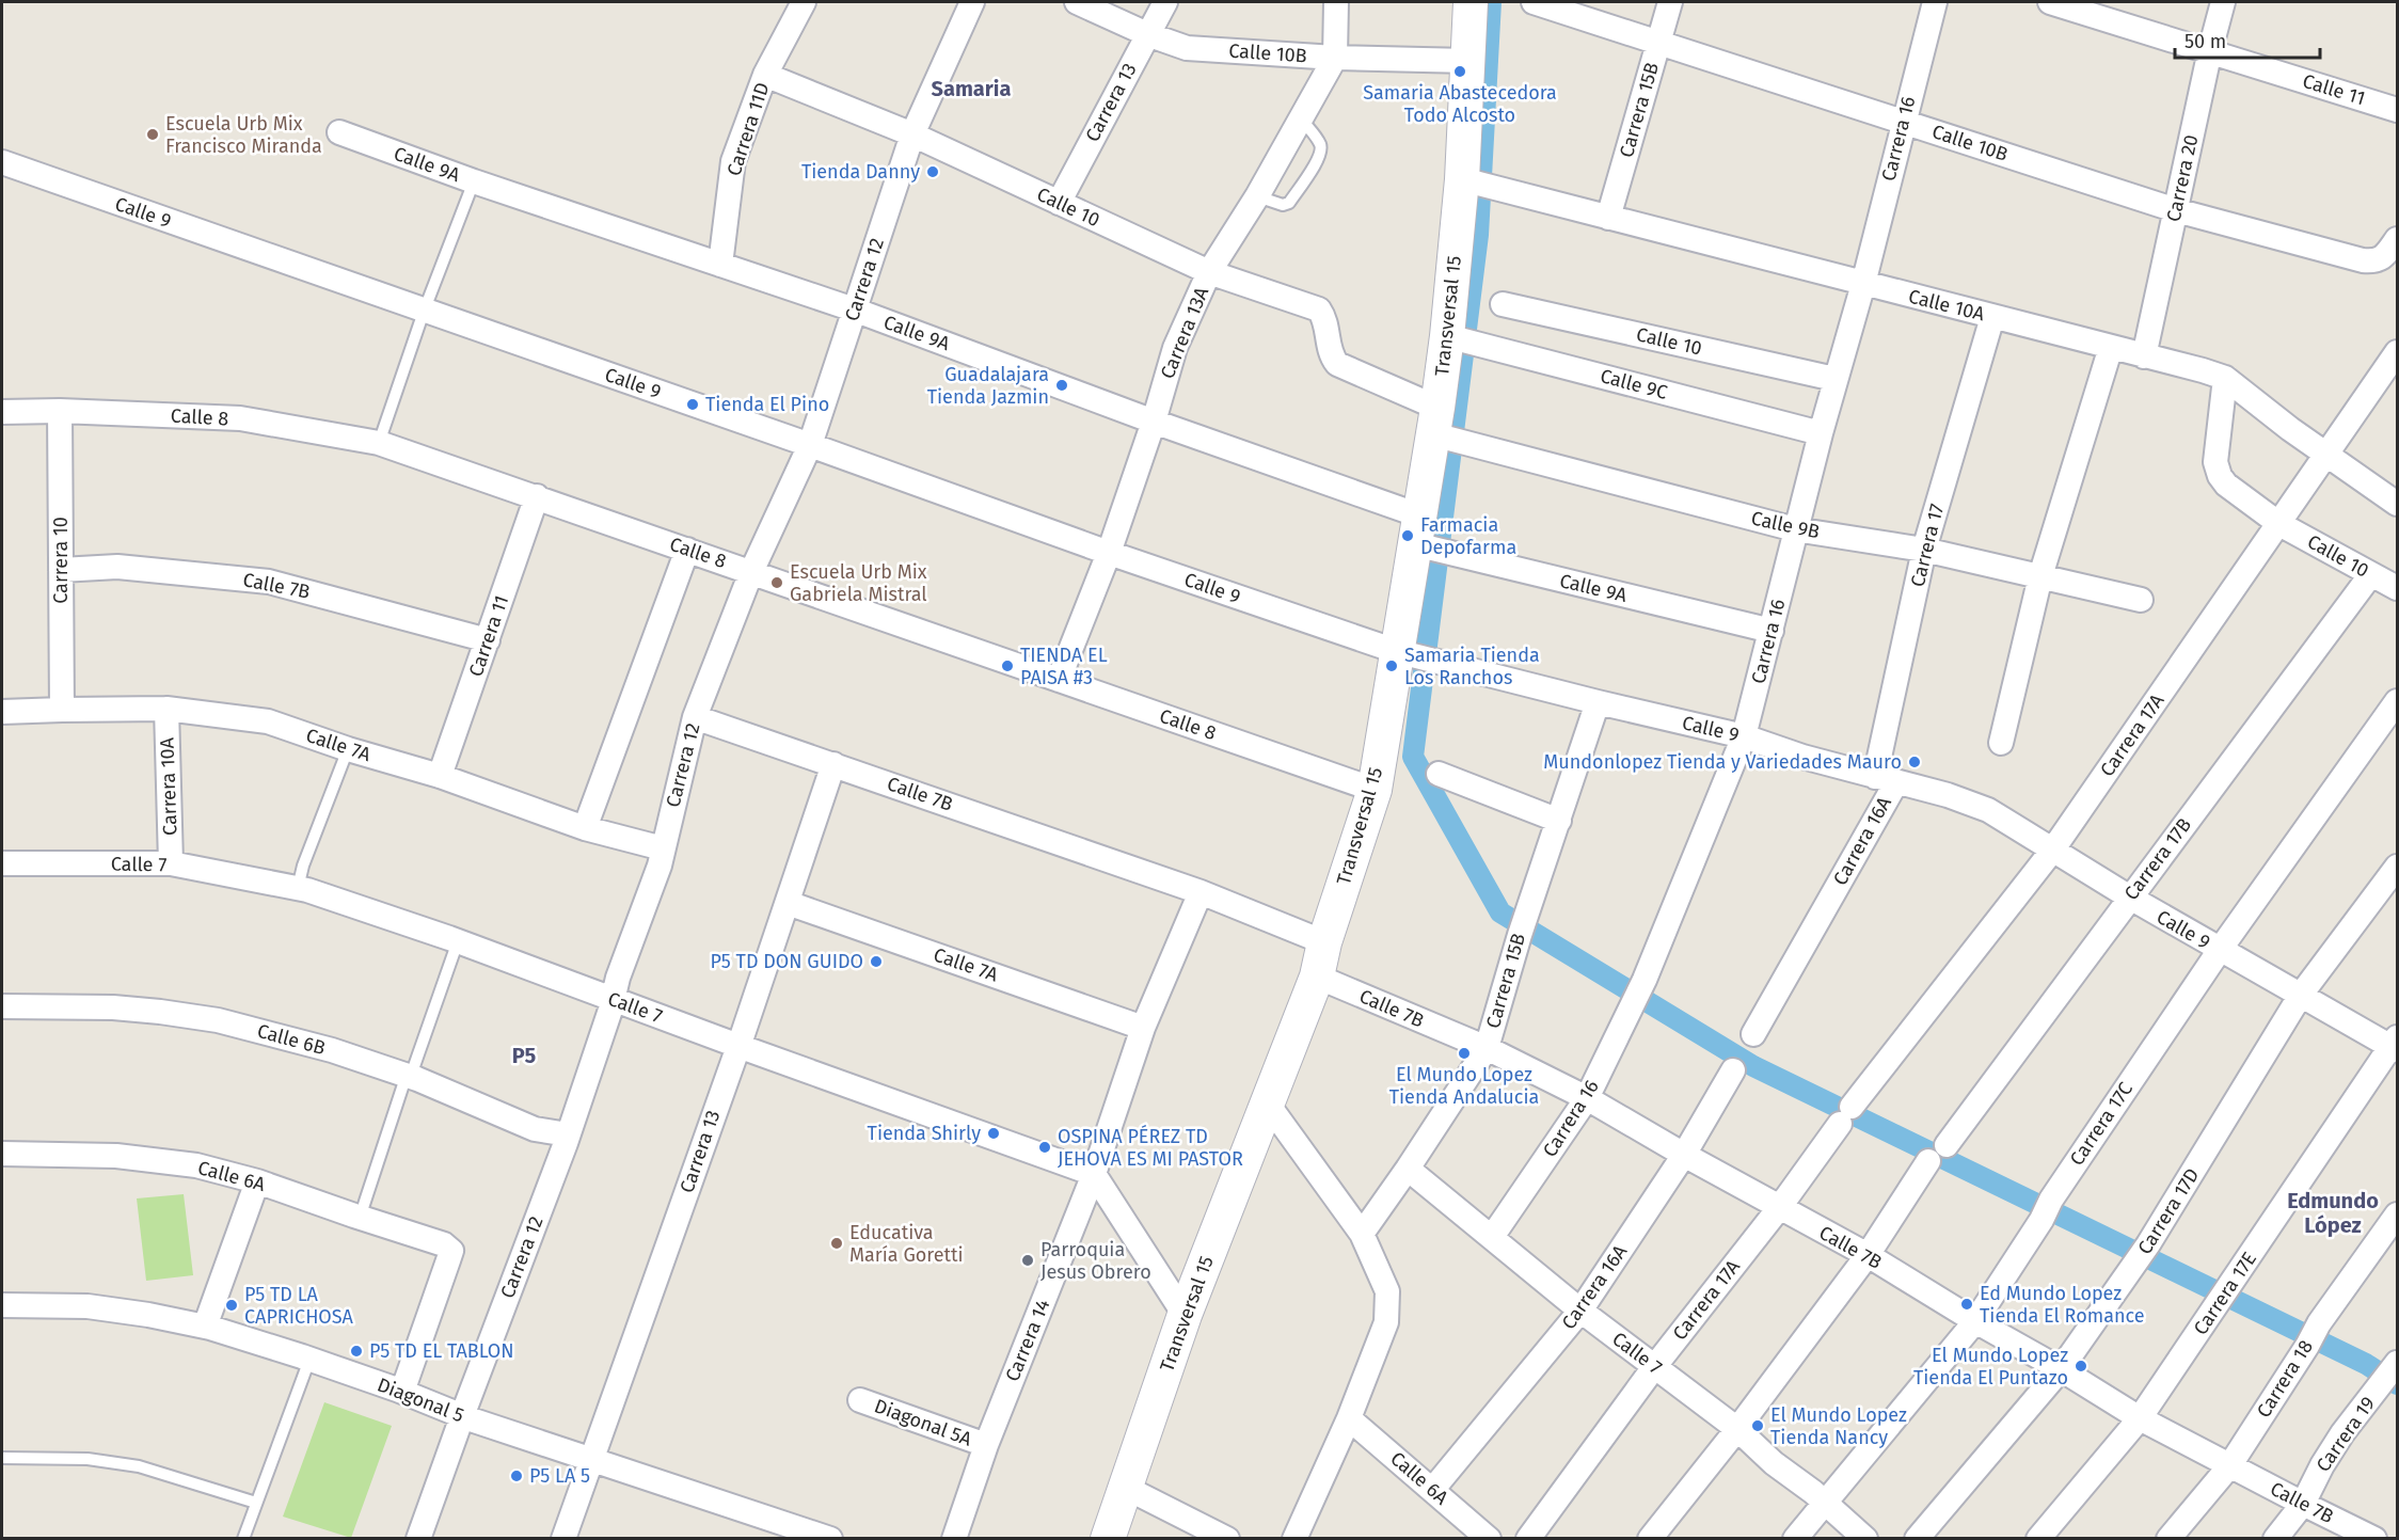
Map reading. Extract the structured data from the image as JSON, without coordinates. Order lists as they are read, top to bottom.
{
  "streets": {
    "street": [
      "Calle 10B",
      "Calle 11",
      "Carrera 13",
      "Carrera 15B",
      "Carrera 11D",
      "Carrera 16",
      "Calle 9A",
      "Carrera 20",
      "Calle 10",
      "Calle 9",
      "Carrera 12",
      "Calle 10A",
      "Transversal 15",
      "Carrera 13A",
      "Calle 9C",
      "Calle 8",
      "Calle 9B",
      "Carrera 17",
      "Carrera 10",
      "Calle 7B",
      "Carrera 11",
      "Carrera 17A",
      "Calle 7A",
      "Carrera 10A",
      "Carrera 16A",
      "Carrera 17B",
      "Calle 7",
      "Calle 6B",
      "Carrera 17C",
      "Calle 6A",
      "Carrera 17D",
      "Carrera 17E",
      "Carrera 14",
      "Carrera 18",
      "Diagonal 5",
      "Diagonal 5A",
      "Carrera 19"
    ]
  },
  "crossings": [
    ["Calle 10B", "Carrera 13"],
    ["Calle 10B", "Carrera 15B"],
    ["Calle 10B", "Carrera 16"],
    ["Calle 10B", "Carrera 20"],
    ["Calle 10B", "Transversal 15"],
    ["Calle 10B", "Carrera 13A"],
    ["Calle 11", "Carrera 20"],
    ["Carrera 13", "Calle 10"],
    ["Carrera 13", "Calle 7B"],
    ["Carrera 13", "Calle 7A"],
    ["Carrera 13", "Calle 7"],
    ["Carrera 13", "Diagonal 5"],
    ["Carrera 15B", "Calle 9"],
    ["Carrera 15B", "Calle 10A"],
    ["Carrera 15B", "Calle 7B"],
    ["Carrera 15B", "Calle 7"],
    ["Carrera 11D", "Calle 9A"],
    ["Carrera 11D", "Calle 10"],
    ["Carrera 16", "Calle 9A"],
    ["Carrera 16", "Calle 10"],
    ["Carrera 16", "Calle 9"],
    ["Carrera 16", "Calle 10A"],
    ["Carrera 16", "Calle 9C"],
    ["Carrera 16", "Calle 9B"],
    ["Carrera 16", "Calle 7B"],
    ["Carrera 16", "Calle 7"],
    ["Calle 9A", "Carrera 12"],
    ["Calle 9A", "Transversal 15"],
    ["Calle 9A", "Carrera 13A"],
    ["Carrera 20", "Calle 10A"],
    ["Calle 10", "Carrera 12"],
    ["Calle 10", "Calle 10A"],
    ["Calle 10", "Carrera 13A"],
    ["Calle 10", "Calle 9B"],
    ["Calle 10", "Carrera 17A"],
    ["Calle 10", "Carrera 17B"],
    ["Calle 9", "Carrera 12"],
    ["Calle 9", "Transversal 15"],
    ["Calle 9", "Carrera 13A"],
    ["Calle 9", "Carrera 17"],
    ["Calle 9", "Carrera 17A"],
    ["Calle 9", "Carrera 16A"],
    ["Calle 9", "Carrera 17B"],
    ["Calle 9", "Carrera 17C"],
    ["Calle 9", "Carrera 17D"],
    ["Calle 9", "Carrera 17E"],
    ["Carrera 12", "Calle 8"],
    ["Carrera 12", "Calle 7B"],
    ["Carrera 12", "Calle 7A"],
    ["Carrera 12", "Calle 7"],
    ["Carrera 12", "Calle 6B"],
    ["Carrera 12", "Diagonal 5"],
    ["Calle 10A", "Transversal 15"],
    ["Calle 10A", "Carrera 17"],
    ["Calle 10A", "Carrera 17A"],
    ["Transversal 15", "Calle 9C"],
    ["Transversal 15", "Calle 8"],
    ["Transversal 15", "Calle 9B"],
    ["Transversal 15", "Calle 7B"],
    ["Carrera 13A", "Calle 8"],
    ["Calle 8", "Carrera 10"],
    ["Calle 8", "Carrera 11"],
    ["Calle 9B", "Carrera 17"],
    ["Carrera 17", "Carrera 16A"],
    ["Carrera 10", "Calle 7B"],
    ["Carrera 10", "Calle 7A"],
    ["Calle 7B", "Carrera 11"],
    ["Calle 7B", "Carrera 17A"],
    ["Calle 7B", "Carrera 16A"],
    ["Calle 7B", "Carrera 17C"],
    ["Calle 7B", "Carrera 17D"],
    ["Calle 7B", "Carrera 17E"],
    ["Calle 7B", "Carrera 14"],
    ["Calle 7B", "Carrera 18"],
    ["Calle 7B", "Carrera 19"],
    ["Carrera 11", "Calle 7A"],
    ["Carrera 17A", "Calle 7"],
    ["Calle 7A", "Carrera 10A"],
    ["Calle 7A", "Carrera 14"],
    ["Carrera 10A", "Calle 7"],
    ["Carrera 16A", "Calle 7"],
    ["Carrera 16A", "Calle 6A"],
    ["Calle 7", "Carrera 17C"],
    ["Calle 7", "Carrera 14"],
    ["Calle 6A", "Diagonal 5"],
    ["Carrera 14", "Diagonal 5A"]
  ],
  "districts": ["Samaria", "P5", "Edmundo López"],
  "places": [
    "Samaria Abastecedora Todo Alcosto",
    "Escuela Urb Mix Francisco Miranda",
    "Tienda Danny",
    "Guadalajara Tienda Jazmin",
    "Tienda El Pino",
    "Farmacia Depofarma",
    "Escuela Urb Mix Gabriela Mistral",
    "TIENDA EL PAISA #3",
    "Samaria Tienda Los Ranchos",
    "Mundonlopez Tienda y Variedades Mauro",
    "P5 TD DON GUIDO",
    "El Mundo Lopez Tienda Andalucia",
    "Tienda Shirly",
    "OSPINA PÉREZ TD JEHOVA ES MI PASTOR",
    "Educativa María Goretti",
    "Parroquia Jesus Obrero",
    "Ed Mundo Lopez Tienda El Romance",
    "P5 TD LA CAPRICHOSA",
    "P5 TD EL TABLON",
    "El Mundo Lopez Tienda El Puntazo",
    "El Mundo Lopez Tienda Nancy",
    "P5 LA 5"
  ],
  "scale_bar": "50 m"
}
